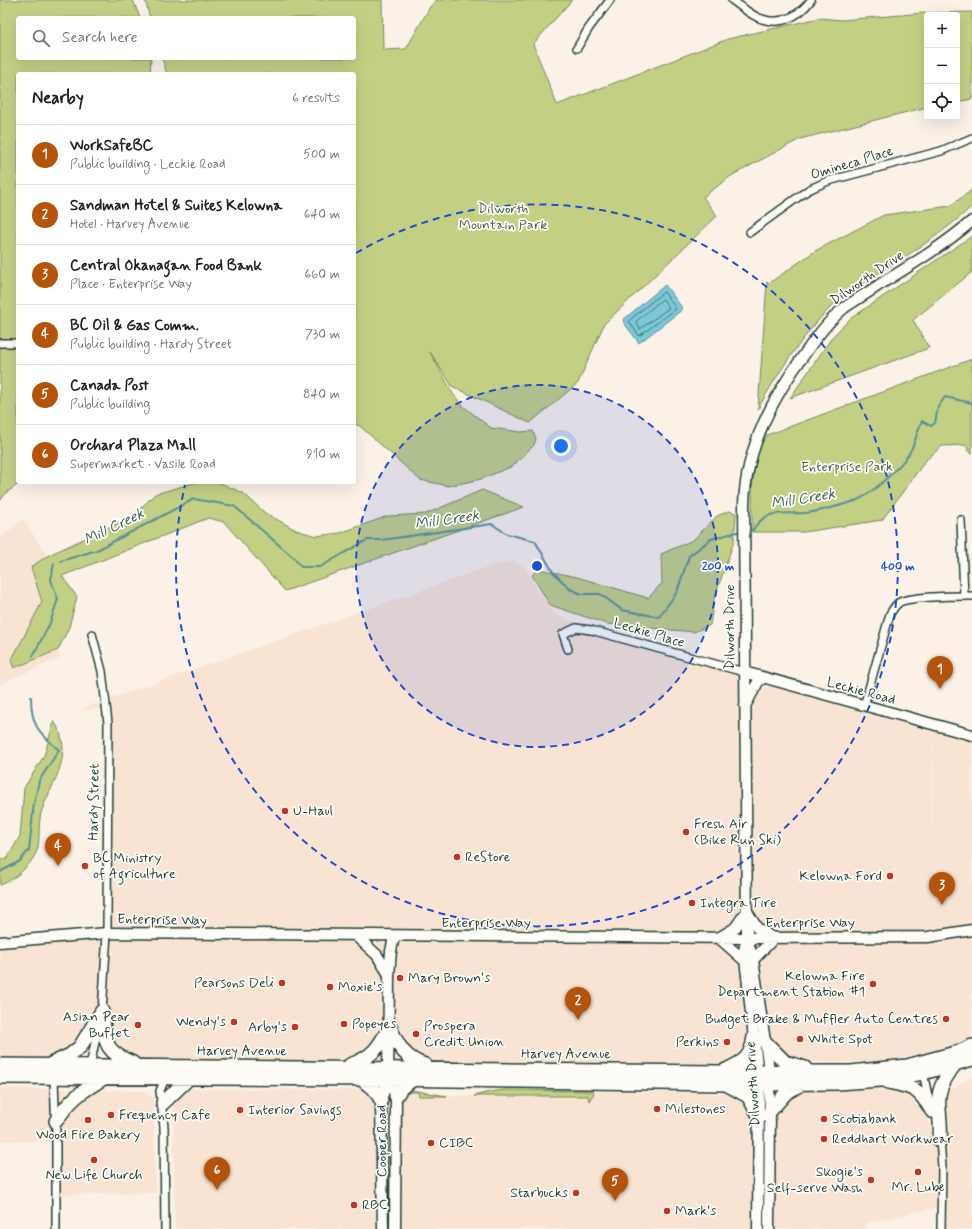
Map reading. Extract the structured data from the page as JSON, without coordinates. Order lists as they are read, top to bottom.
{
  "streets": {
    "highway": ["Harvey Avenue"],
    "main road": [
      "Dilworth Drive",
      "Leckie Road",
      "Enterprise Way",
      "Cooper Road"
    ],
    "street": ["Omineca Place", "Leckie Place", "Hardy Street"]
  },
  "crossings": [
    ["Dilworth Drive", "Leckie Place"],
    ["Dilworth Drive", "Leckie Road"],
    ["Dilworth Drive", "Enterprise Way"],
    ["Dilworth Drive", "Harvey Avenue"],
    ["Leckie Place", "Leckie Road"],
    ["Hardy Street", "Enterprise Way"],
    ["Hardy Street", "Harvey Avenue"],
    ["Enterprise Way", "Cooper Road"],
    ["Harvey Avenue", "Cooper Road"]
  ],
  "water": ["Mill Creek"],
  "parks": ["Dilworth Mountain Park", "Enterprise Park"],
  "places": [
    "U-Haul",
    "Fresh Air (Bike Run Ski)",
    "ReStore",
    "BC Ministry of Agriculture",
    "Kelowna Ford",
    "Integra Tire",
    "Mary Brown's",
    "Pearsons Deli",
    "Kelowna Fire Department Station #1",
    "Moxie's",
    "Budget Brake & Muffler Auto Centres",
    "Wendy's",
    "Popeyes",
    "Asian Pear Buffet",
    "Arby's",
    "Prospera Credit Union",
    "White Spot",
    "Perkins",
    "Milestones",
    "Interior Savings",
    "Frequency Cafe",
    "Scotiabank",
    "Wood Fire Bakery",
    "Reddhart Workwear",
    "CIBC",
    "New Life Church",
    "Mr. Lube",
    "Skogie's Self-serve Wash",
    "Starbucks",
    "RBC",
    "Mark's"
  ],
  "page": {
    "map_buttons": ["+", "−"],
    "search": "Search here",
    "heading": ["Nearby", "6 results"],
    "list": [
      {
        "mark": "1",
        "name": "WorkSafeBC",
        "note": "Public building · Leckie Road",
        "value": "500 m"
      },
      {
        "mark": "2",
        "name": "Sandman Hotel & Suites Kelowna",
        "note": "Hotel · Harvey Avenue",
        "value": "640 m"
      },
      {
        "mark": "3",
        "name": "Central Okanagan Food Bank",
        "note": "Place · Enterprise Way",
        "value": "660 m"
      },
      {
        "mark": "4",
        "name": "BC Oil & Gas Comm.",
        "note": "Public building · Hardy Street",
        "value": "730 m"
      },
      {
        "mark": "5",
        "name": "Canada Post",
        "note": "Public building",
        "value": "840 m"
      },
      {
        "mark": "6",
        "name": "Orchard Plaza Mall",
        "note": "Supermarket · Vasile Road",
        "value": "910 m"
      }
    ],
    "pins": [
      "1",
      "4",
      "3",
      "2",
      "6",
      "5"
    ]
  },
  "rings": ["200 m", "400 m"]
}
